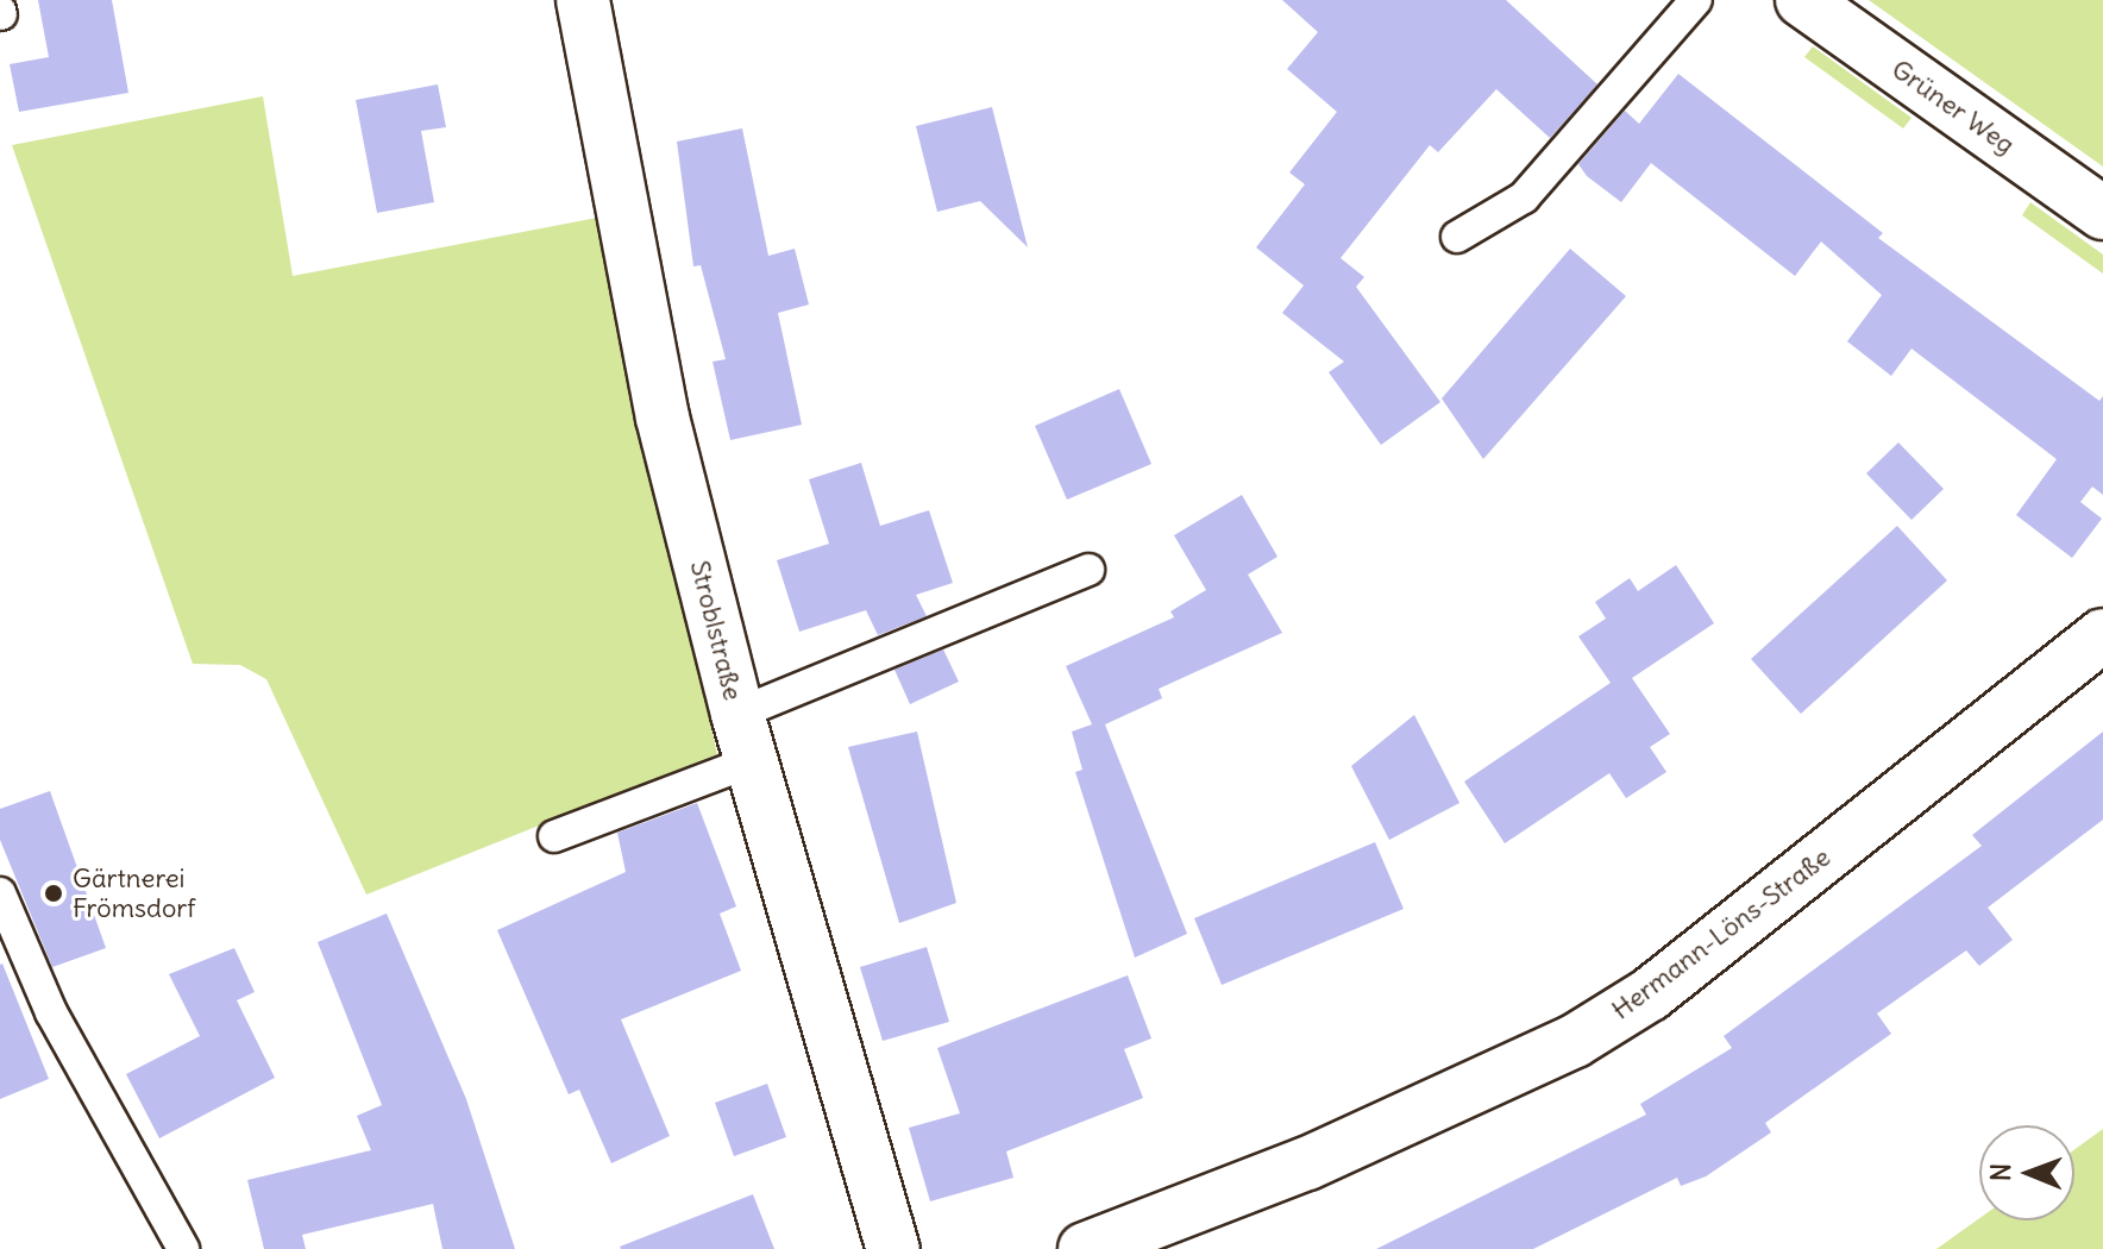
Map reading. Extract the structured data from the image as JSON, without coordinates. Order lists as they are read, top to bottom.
{
  "streets": {
    "street": ["Grüner Weg", "Stroblstraße", "Hermann-Löns-Straße"]
  },
  "places": ["Gärtnerei Frömsdorf"],
  "north": "left"
}
